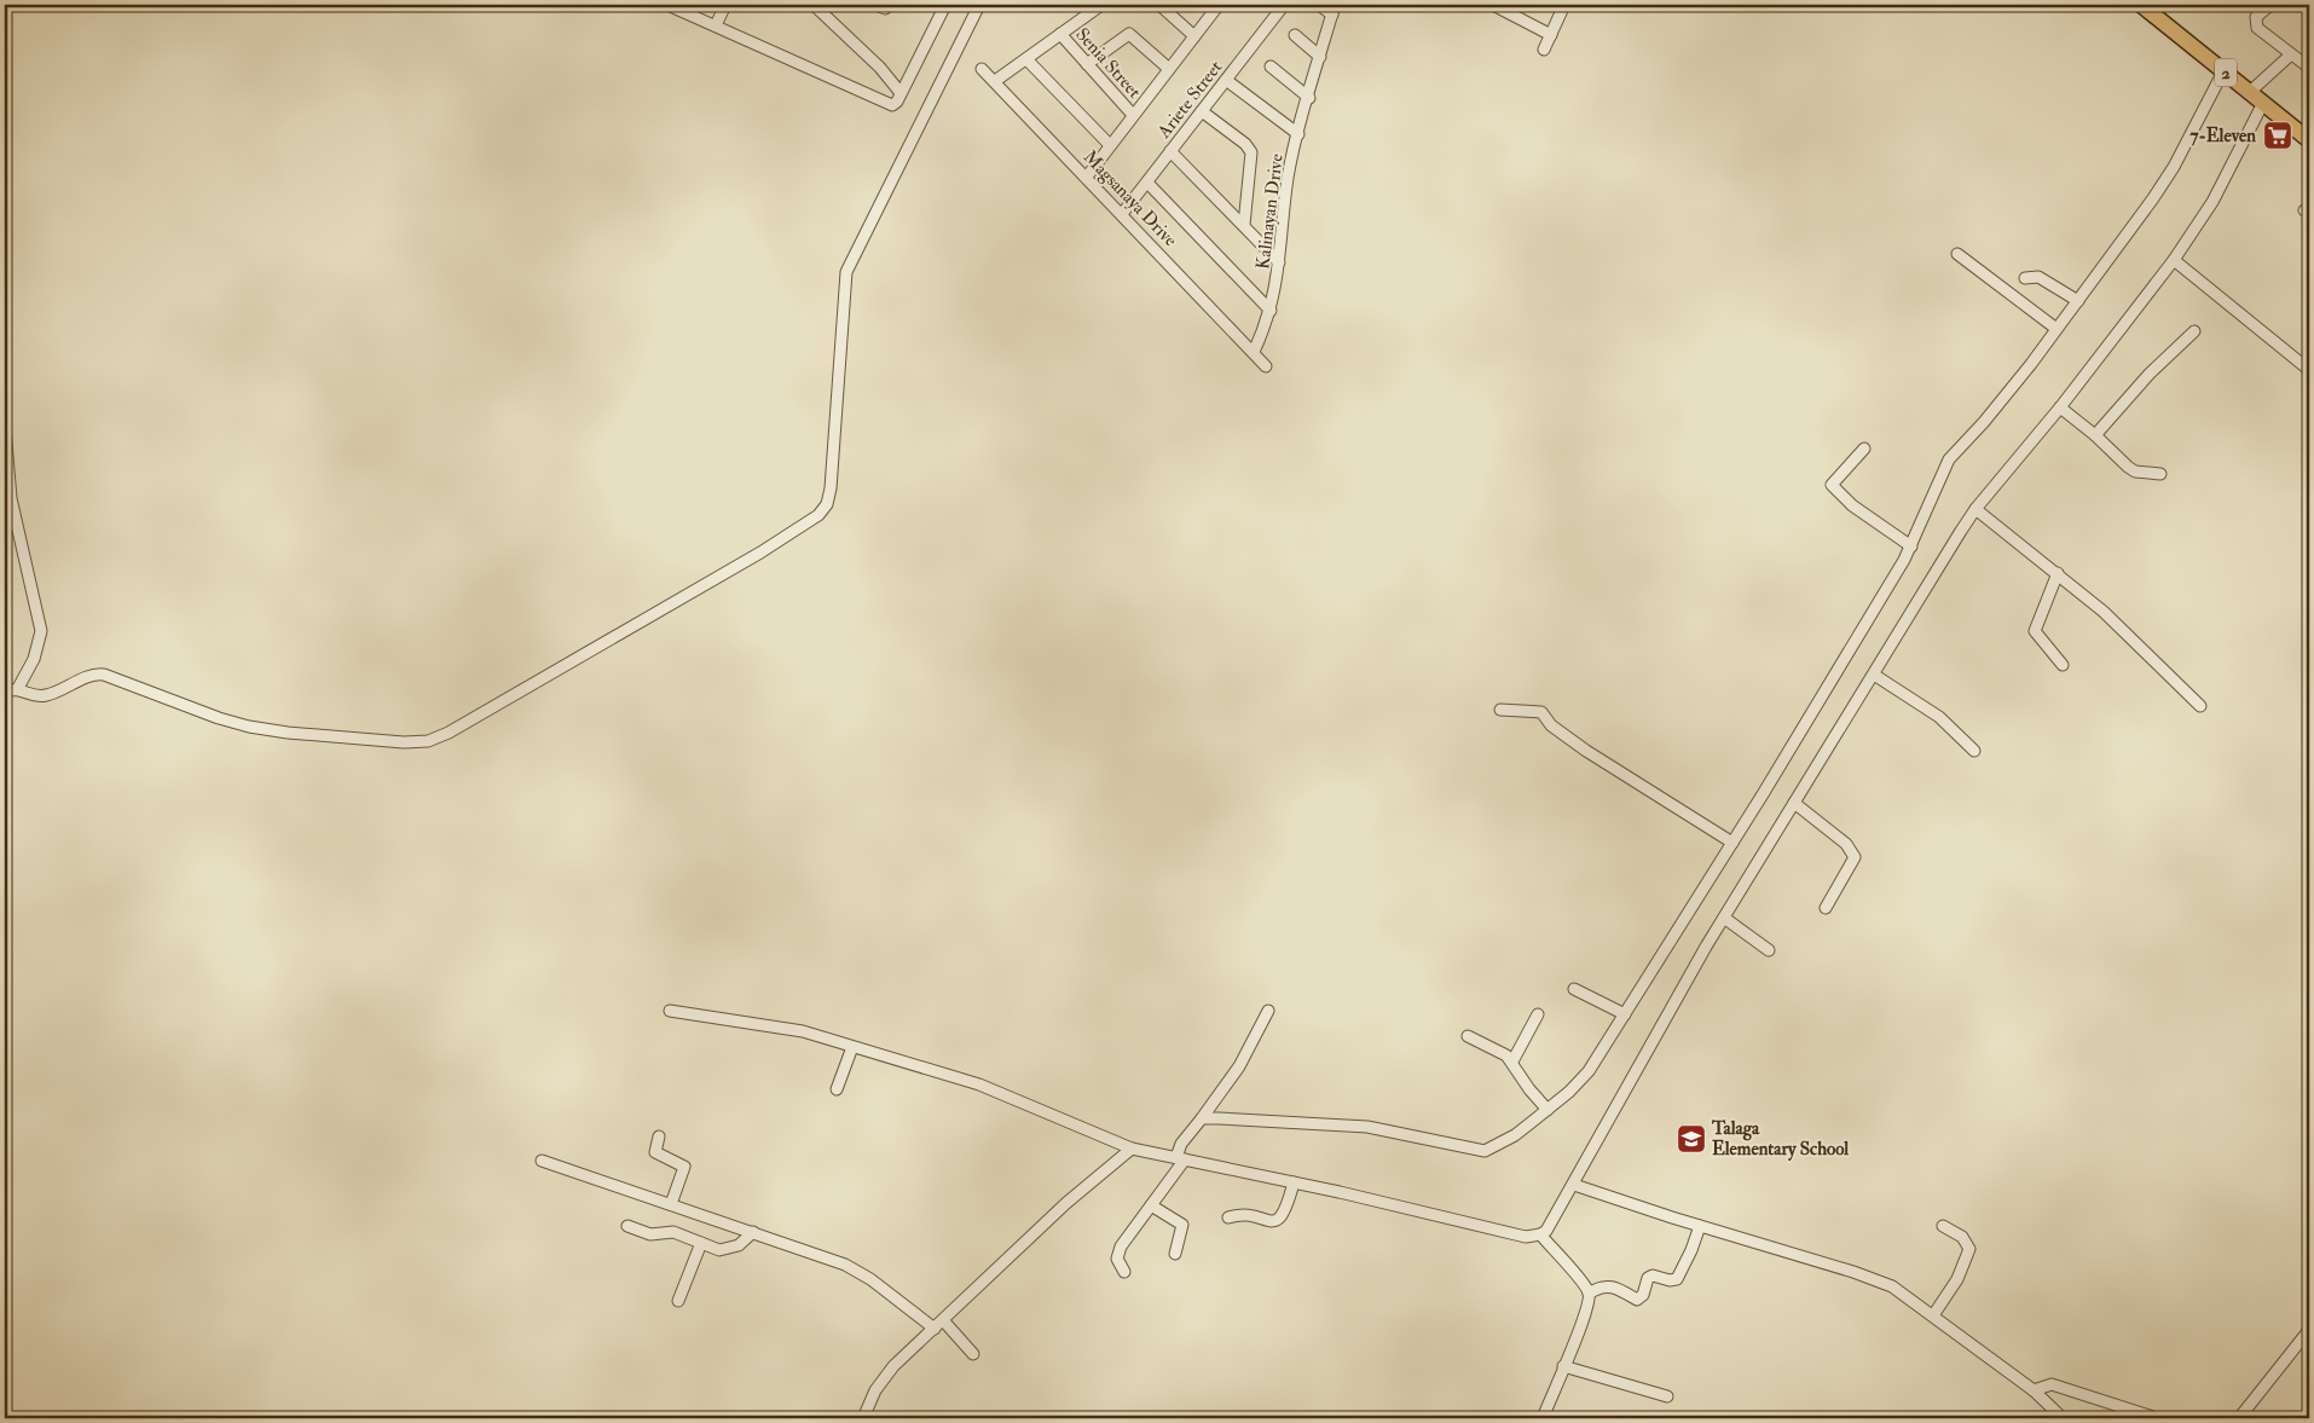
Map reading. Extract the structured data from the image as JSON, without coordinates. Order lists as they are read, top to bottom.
{
  "streets": {
    "highway": ["2"],
    "street": [
      "Senia Street",
      "Ariete Street",
      "Magsanaya Drive",
      "Kalinayan Drive"
    ]
  },
  "crossings": [
    ["Ariete Street", "Magsanaya Drive"],
    ["Magsanaya Drive", "Kalinayan Drive"]
  ],
  "places": {
    "supermarket": ["7-Eleven"],
    "school or university": ["Talaga Elementary School"]
  }
}
